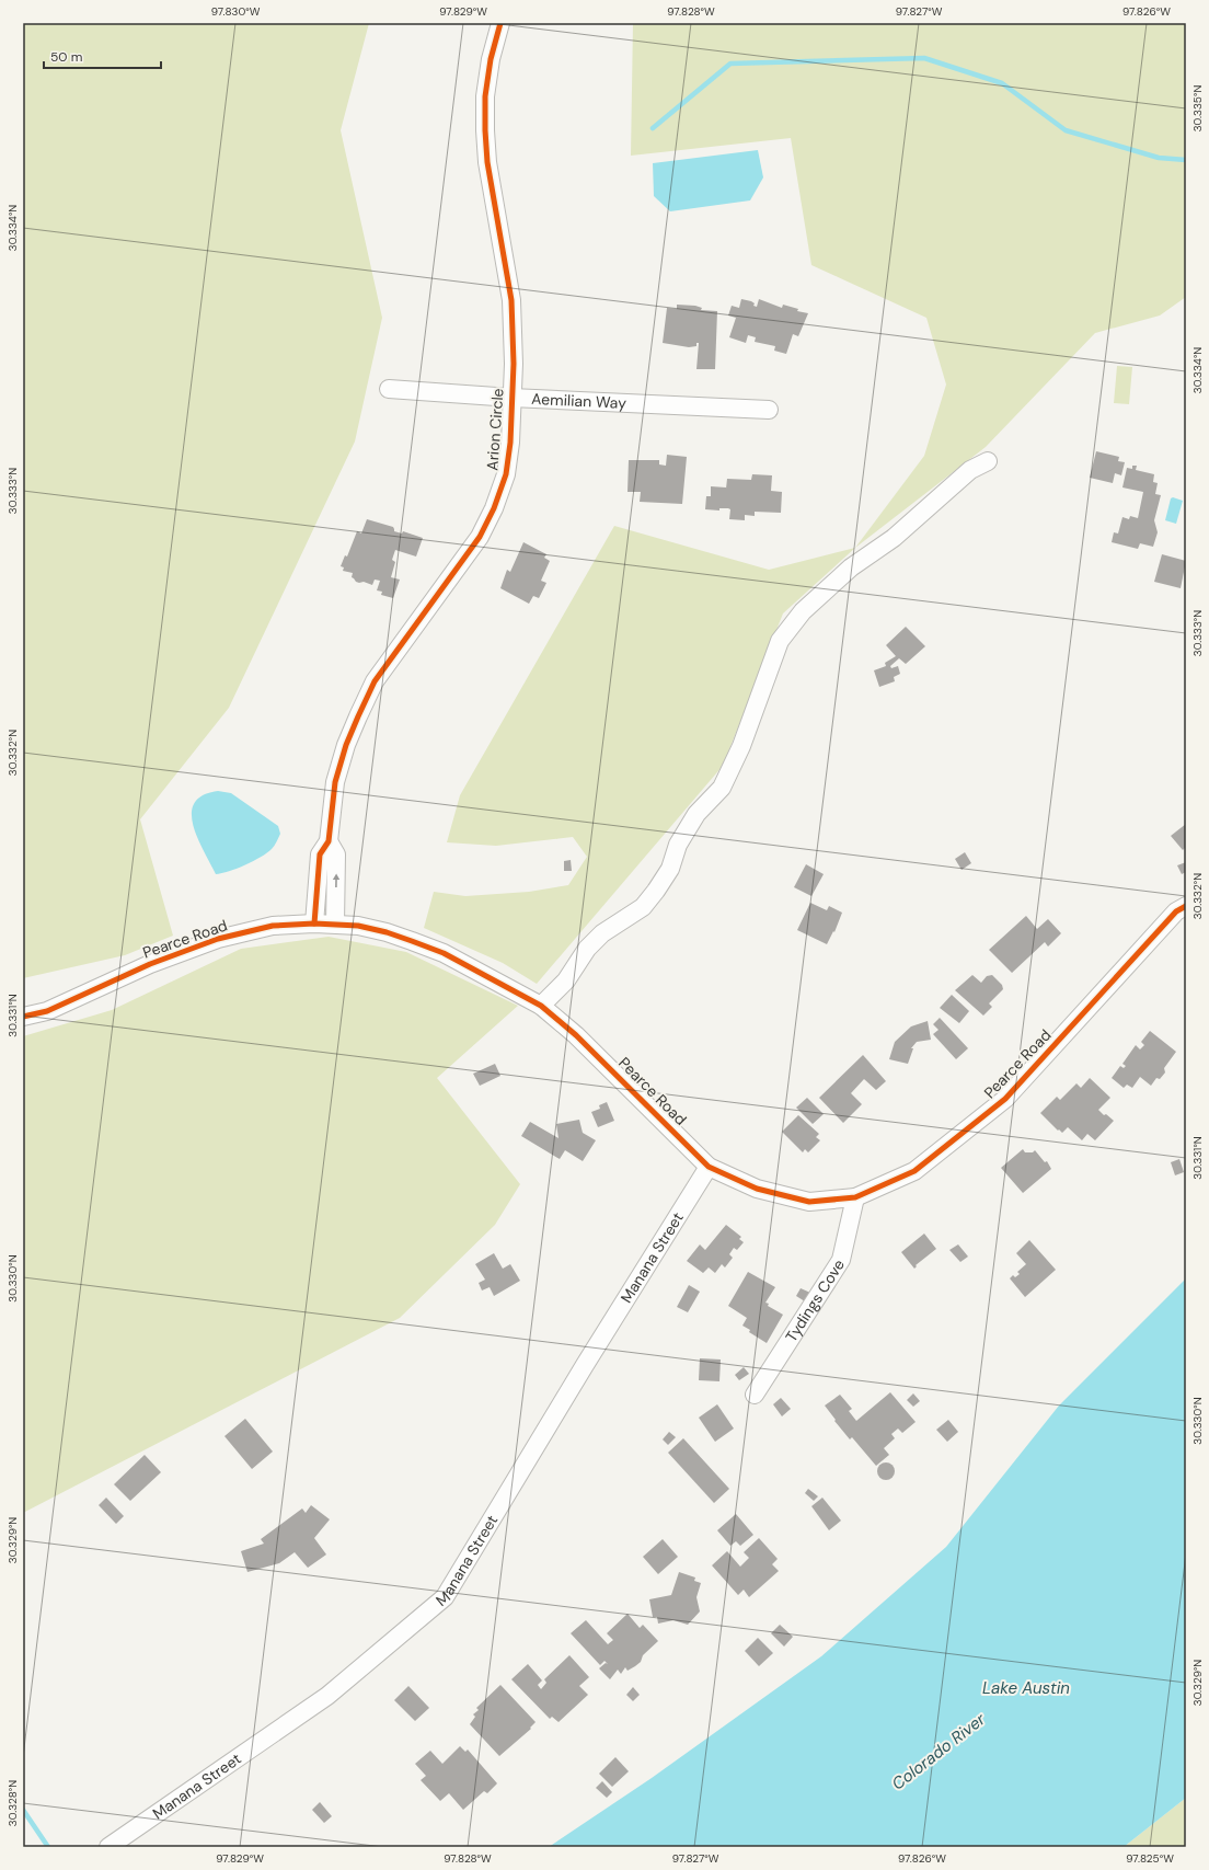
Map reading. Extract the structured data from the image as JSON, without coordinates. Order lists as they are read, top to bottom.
{
  "streets": {
    "street": [
      "Aemilian Way",
      "Arion Circle",
      "Pearce Road",
      "Manana Street",
      "Tydings Cove"
    ]
  },
  "crossings": [
    ["Aemilian Way", "Arion Circle"],
    ["Arion Circle", "Pearce Road"],
    ["Pearce Road", "Manana Street"],
    ["Pearce Road", "Tydings Cove"]
  ],
  "water": ["Lake Austin", "Colorado River"],
  "scale_bar": "50 m",
  "coordinates": [
    "97.830°W",
    "97.829°W",
    "97.828°W",
    "97.827°W",
    "97.826°W",
    "30.335°N",
    "30.334°N",
    "30.333°N",
    "30.332°N",
    "30.331°N",
    "30.330°N",
    "30.329°N",
    "30.328°N",
    "97.825°W"
  ]
}
